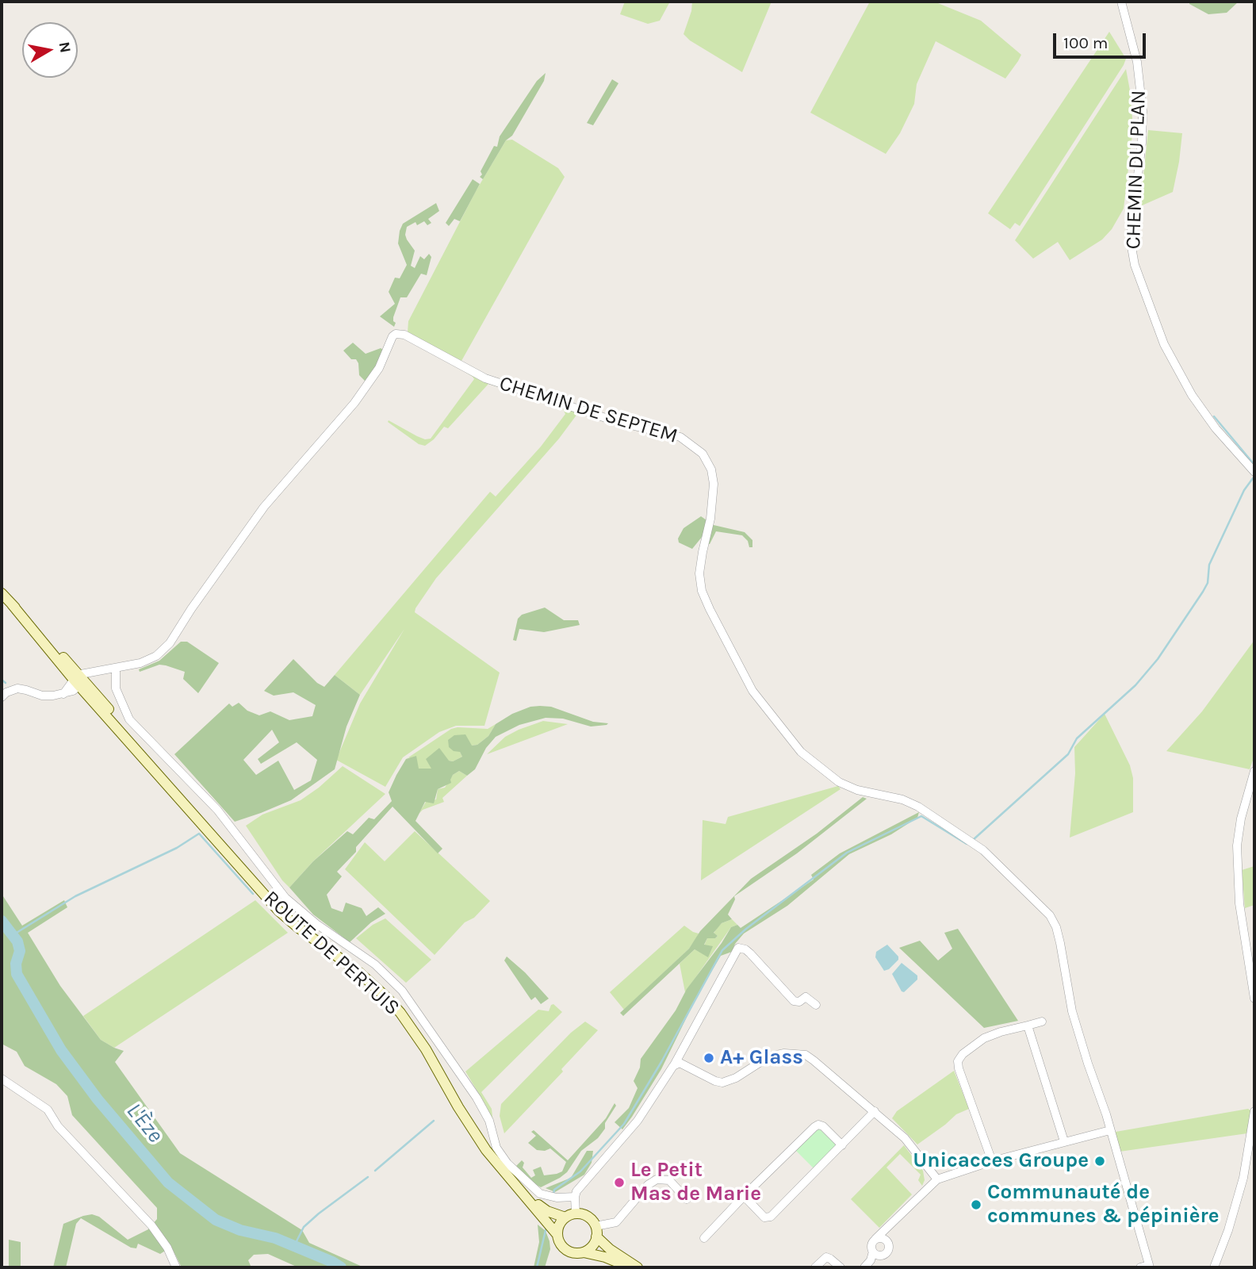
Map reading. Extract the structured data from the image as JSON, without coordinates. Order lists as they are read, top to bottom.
{
  "streets": {
    "main road": ["ROUTE DE PERTUIS"],
    "street": ["CHEMIN DU PLAN", "CHEMIN DE SEPTEM"]
  },
  "crossings": [
    ["CHEMIN DE SEPTEM", "ROUTE DE PERTUIS"]
  ],
  "water": ["L'Èze"],
  "places": [
    "A+ Glass",
    "Unicacces Groupe",
    "Le Petit Mas de Marie",
    "Communauté de communes & pépinière"
  ],
  "scale_bar": "100 m",
  "north": "right"
}
